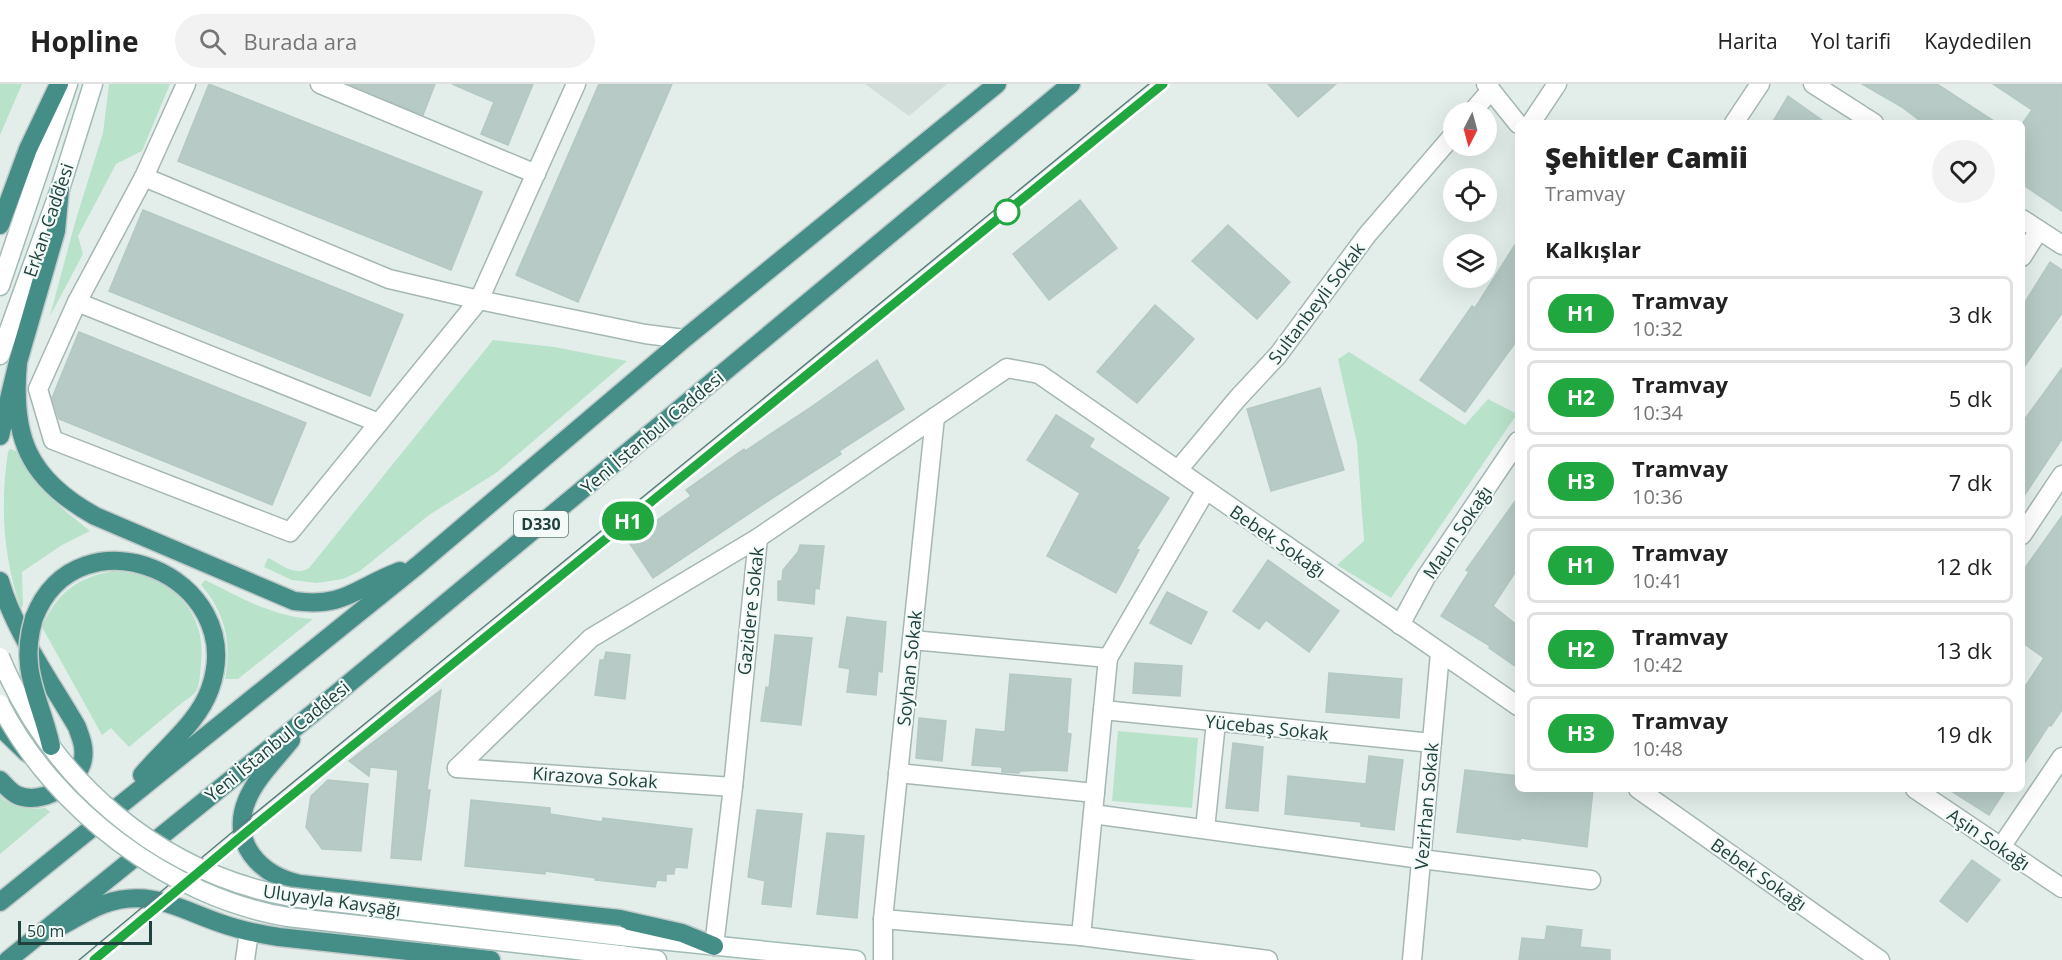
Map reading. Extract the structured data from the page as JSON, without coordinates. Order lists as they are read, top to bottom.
{
  "streets": {
    "highway": ["Yeni İstanbul Caddesi", "D330"],
    "street": [
      "Erkan Caddesi",
      "Sultanbeyli Sokak",
      "Maun Sokağı",
      "Bebek Sokağı",
      "Gazidere Sokak",
      "Soyhan Sokak",
      "Yücebaş Sokak",
      "Kirazova Sokak",
      "Vezirhan Sokak",
      "Aşin Sokağı",
      "Uluyayla Kavşağı"
    ]
  },
  "crossings": [
    ["Sultanbeyli Sokak", "Bebek Sokağı"],
    ["Maun Sokağı", "Bebek Sokağı"],
    ["Bebek Sokağı", "Gazidere Sokak"],
    ["Bebek Sokağı", "Vezirhan Sokak"],
    ["Gazidere Sokak", "Soyhan Sokak"],
    ["Gazidere Sokak", "Kirazova Sokak"],
    ["Gazidere Sokak", "Uluyayla Kavşağı"],
    ["Yücebaş Sokak", "Vezirhan Sokak"]
  ],
  "lines": ["tram line H1"],
  "scale_bar": "50 m",
  "north": "bottom",
  "page": {
    "header": "Hopline",
    "search": "Burada ara",
    "nav": ["Harita", "Yol tarifi", "Kaydedilen"],
    "on_map": "H1",
    "heading": [
      ["Şehitler Camii", "Tramvay"],
      "Kalkışlar"
    ],
    "list": [
      {
        "mark": "H1",
        "name": "Tramvay",
        "note": "10:32",
        "value": "3 dk"
      },
      {
        "mark": "H2",
        "name": "Tramvay",
        "note": "10:34",
        "value": "5 dk"
      },
      {
        "mark": "H3",
        "name": "Tramvay",
        "note": "10:36",
        "value": "7 dk"
      },
      {
        "mark": "H1",
        "name": "Tramvay",
        "note": "10:41",
        "value": "12 dk"
      },
      {
        "mark": "H2",
        "name": "Tramvay",
        "note": "10:42",
        "value": "13 dk"
      },
      {
        "mark": "H3",
        "name": "Tramvay",
        "note": "10:48",
        "value": "19 dk"
      }
    ],
    "scale": "50 m"
  }
}
